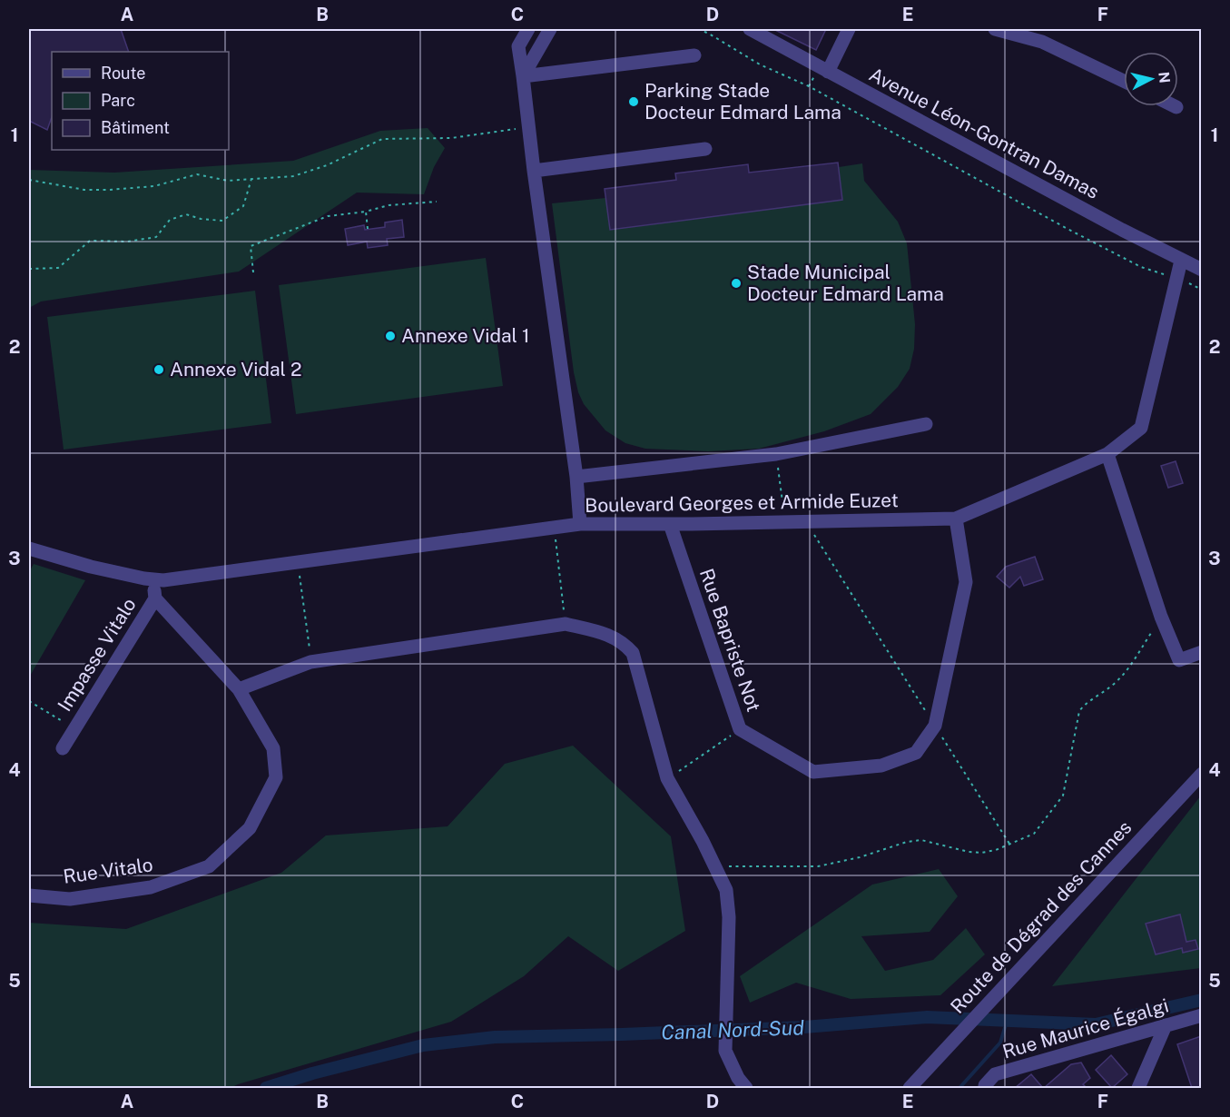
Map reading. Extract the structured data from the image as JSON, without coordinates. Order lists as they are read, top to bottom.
{
  "streets": {
    "street": [
      "Avenue Léon-Gontran Damas",
      "Boulevard Georges et Armide Euzet",
      "Rue Bapriste Not",
      "Impasse Vitalo",
      "Rue Vitalo",
      "Route de Dégrad des Cannes",
      "Rue Maurice Égalgi"
    ]
  },
  "crossings": [
    ["Avenue Léon-Gontran Damas", "Boulevard Georges et Armide Euzet"],
    ["Boulevard Georges et Armide Euzet", "Rue Bapriste Not"],
    ["Boulevard Georges et Armide Euzet", "Impasse Vitalo"],
    ["Impasse Vitalo", "Rue Vitalo"]
  ],
  "water": ["Canal Nord-Sud"],
  "places": [
    "Parking Stade Docteur Edmard Lama",
    "Stade Municipal Docteur Edmard Lama",
    "Annexe Vidal 1",
    "Annexe Vidal 2"
  ],
  "legend": ["Route", "Parc", "Bâtiment"],
  "north": "right",
  "grid": {
    "columns": [
      "A",
      "B",
      "C",
      "D",
      "E",
      "F"
    ],
    "rows": [
      "1",
      "2",
      "3",
      "4",
      "5"
    ]
  }
}
